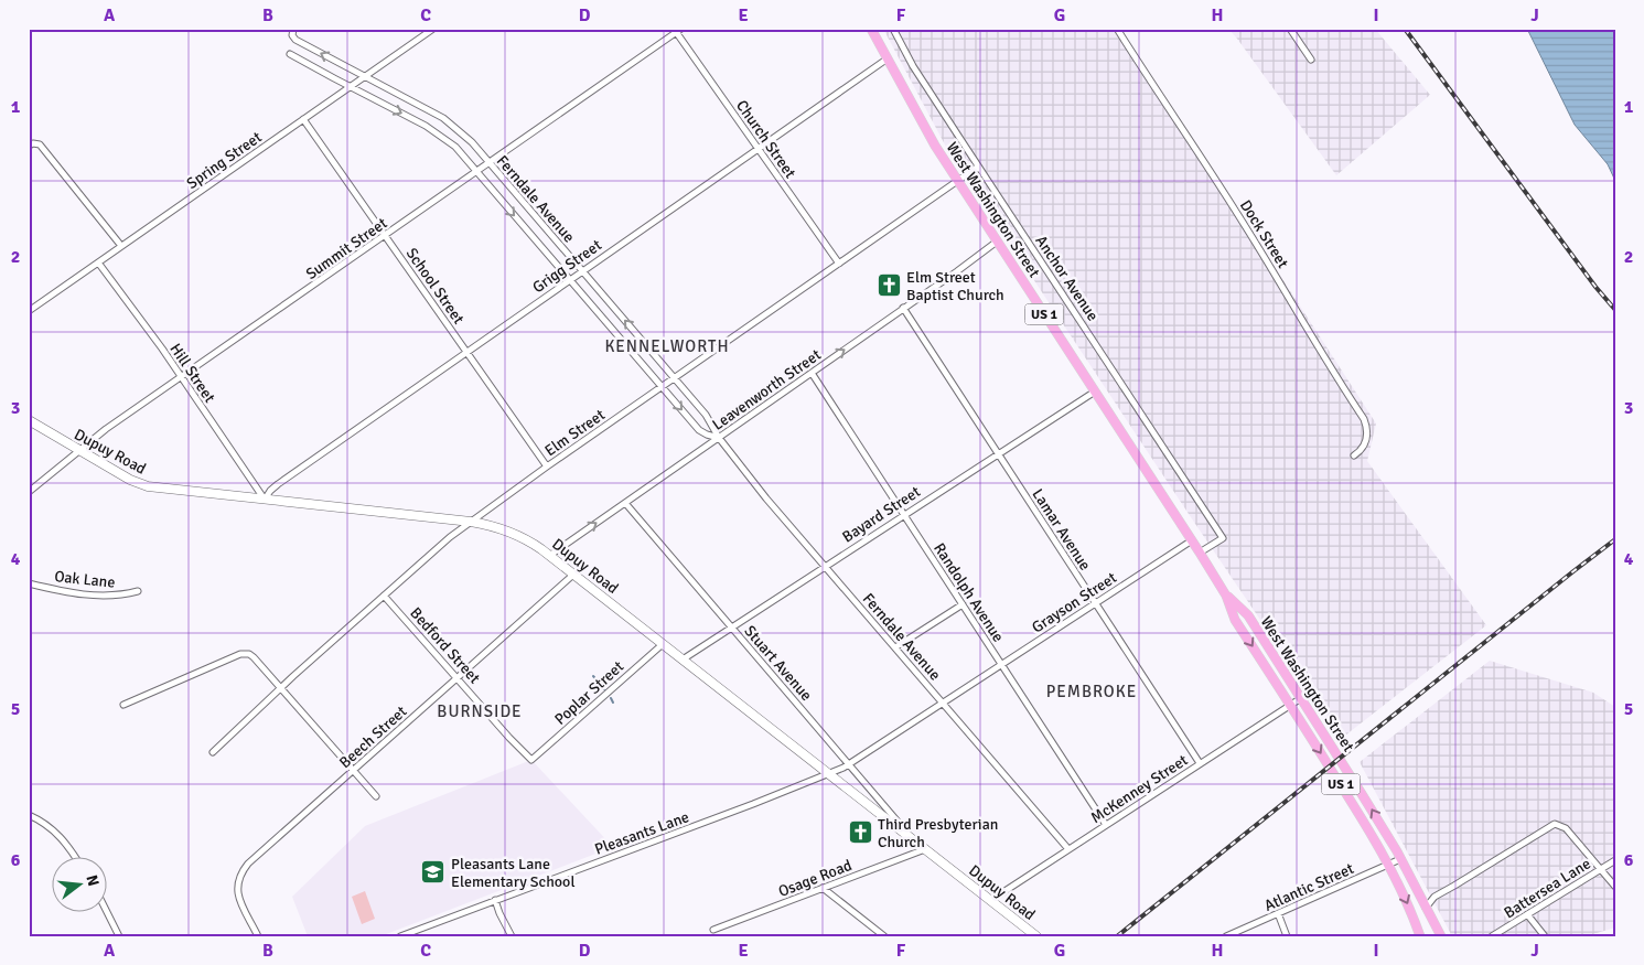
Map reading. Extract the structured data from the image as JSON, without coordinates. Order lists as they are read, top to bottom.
{
  "streets": {
    "main road": ["West Washington Street", "US 1"],
    "street": [
      "Church Street",
      "Spring Street",
      "Ferndale Avenue",
      "Dock Street",
      "Summit Street",
      "Grigg Street",
      "Anchor Avenue",
      "School Street",
      "Hill Street",
      "Leavenworth Street",
      "Elm Street",
      "Dupuy Road",
      "Bayard Street",
      "Lamar Avenue",
      "Oak Lane",
      "Randolph Avenue",
      "Grayson Street",
      "Bedford Street",
      "Stuart Avenue",
      "Poplar Street",
      "Beech Street",
      "McKenney Street",
      "Pleasants Lane",
      "Osage Road",
      "Atlantic Street",
      "Battersea Lane"
    ]
  },
  "crossings": [
    ["Church Street", "Summit Street"],
    ["Church Street", "Grigg Street"],
    ["Church Street", "Elm Street"],
    ["Spring Street", "Ferndale Avenue"],
    ["Spring Street", "School Street"],
    ["Spring Street", "Hill Street"],
    ["Ferndale Avenue", "Summit Street"],
    ["Ferndale Avenue", "Grigg Street"],
    ["Ferndale Avenue", "Leavenworth Street"],
    ["Ferndale Avenue", "Elm Street"],
    ["Ferndale Avenue", "Bayard Street"],
    ["Ferndale Avenue", "Grayson Street"],
    ["Ferndale Avenue", "McKenney Street"],
    ["West Washington Street", "Grigg Street"],
    ["West Washington Street", "Anchor Avenue"],
    ["West Washington Street", "US 1"],
    ["West Washington Street", "Leavenworth Street"],
    ["West Washington Street", "Elm Street"],
    ["West Washington Street", "Bayard Street"],
    ["West Washington Street", "Grayson Street"],
    ["West Washington Street", "McKenney Street"],
    ["West Washington Street", "Atlantic Street"],
    ["Summit Street", "School Street"],
    ["Summit Street", "Hill Street"],
    ["Summit Street", "Dupuy Road"],
    ["Grigg Street", "School Street"],
    ["Grigg Street", "Hill Street"],
    ["Grigg Street", "Dupuy Road"],
    ["Anchor Avenue", "Elm Street"],
    ["School Street", "Elm Street"],
    ["US 1", "Atlantic Street"],
    ["Hill Street", "Dupuy Road"],
    ["Leavenworth Street", "Dupuy Road"],
    ["Leavenworth Street", "Lamar Avenue"],
    ["Leavenworth Street", "Randolph Avenue"],
    ["Leavenworth Street", "Stuart Avenue"],
    ["Elm Street", "Dupuy Road"],
    ["Elm Street", "Bedford Street"],
    ["Dupuy Road", "Bayard Street"],
    ["Dupuy Road", "Grayson Street"],
    ["Dupuy Road", "Stuart Avenue"],
    ["Dupuy Road", "Poplar Street"],
    ["Dupuy Road", "Beech Street"],
    ["Dupuy Road", "McKenney Street"],
    ["Dupuy Road", "Pleasants Lane"],
    ["Dupuy Road", "Osage Road"],
    ["Bayard Street", "Lamar Avenue"],
    ["Bayard Street", "Randolph Avenue"],
    ["Bayard Street", "Stuart Avenue"],
    ["Lamar Avenue", "Grayson Street"],
    ["Lamar Avenue", "McKenney Street"],
    ["Randolph Avenue", "Grayson Street"],
    ["Randolph Avenue", "McKenney Street"],
    ["Grayson Street", "Stuart Avenue"],
    ["Grayson Street", "Pleasants Lane"],
    ["Bedford Street", "Poplar Street"],
    ["Bedford Street", "Beech Street"]
  ],
  "one_way": ["Leavenworth Street"],
  "districts": ["KENNELWORTH", "PEMBROKE", "BURNSIDE"],
  "places": {
    "church": ["Elm Street Baptist Church", "Third Presbyterian Church"],
    "school or university": ["Pleasants Lane Elementary School"]
  },
  "north": "right",
  "grid": {
    "columns": [
      "A",
      "B",
      "C",
      "D",
      "E",
      "F",
      "G",
      "H",
      "I",
      "J"
    ],
    "rows": [
      "1",
      "2",
      "3",
      "4",
      "5",
      "6"
    ]
  }
}
